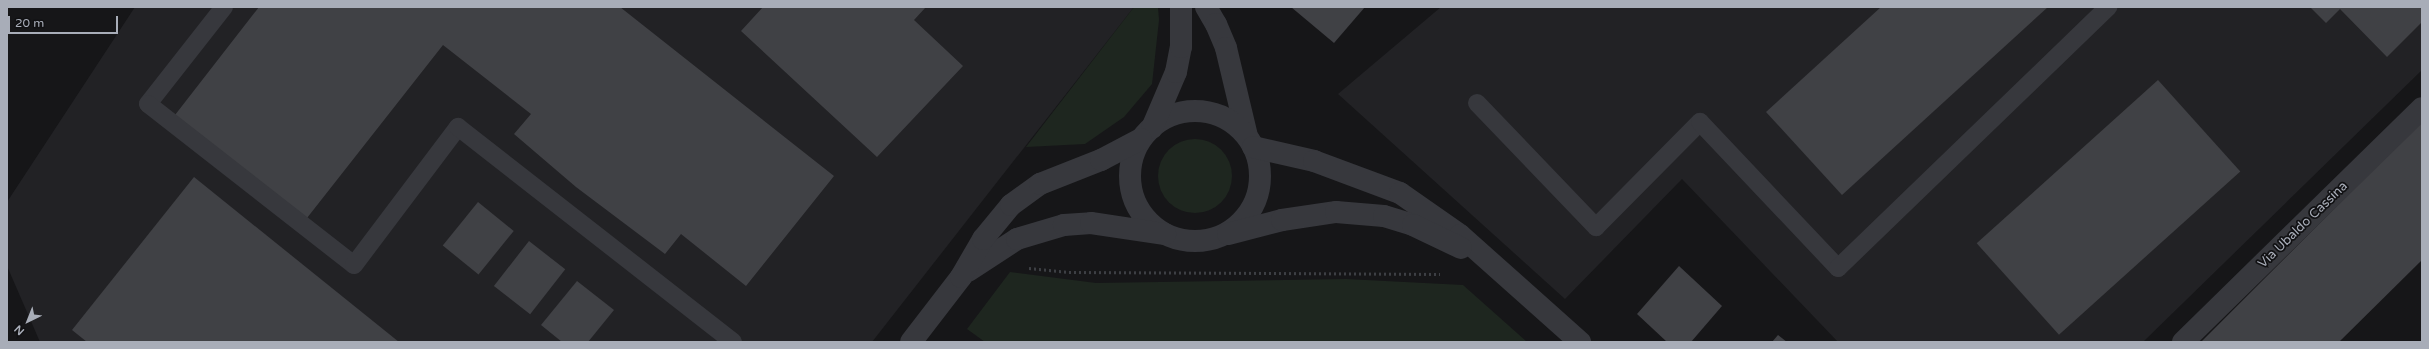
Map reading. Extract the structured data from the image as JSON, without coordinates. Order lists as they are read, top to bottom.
{
  "streets": {
    "street": ["Via Ubaldo Cassina"]
  },
  "scale_bar": "20 m",
  "north": "bottom left"
}
